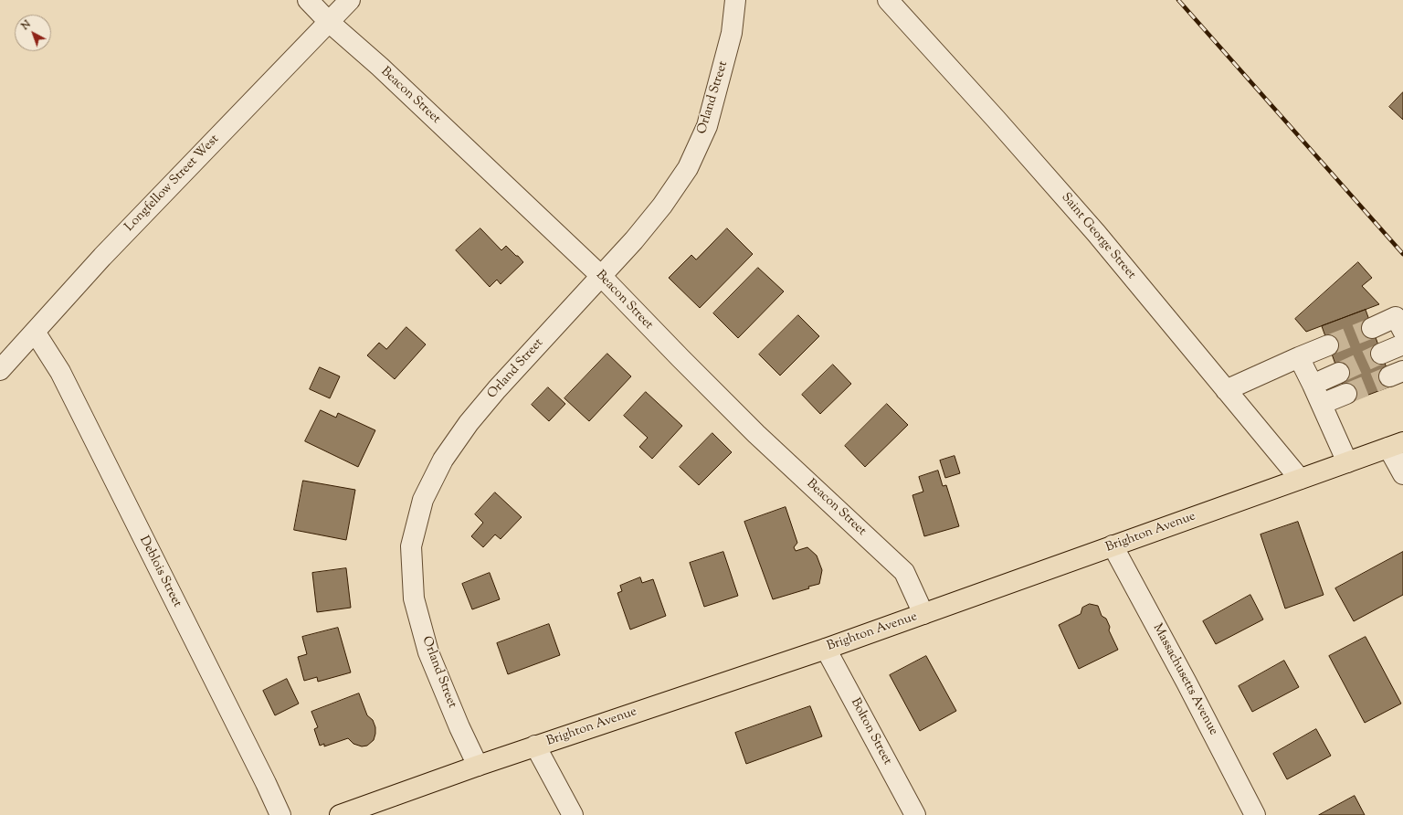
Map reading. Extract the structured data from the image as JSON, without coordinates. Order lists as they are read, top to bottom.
{
  "streets": {
    "main road": ["Brighton Avenue"],
    "street": [
      "Beacon Street",
      "Orland Street",
      "Longfellow Street West",
      "Saint George Street",
      "Deblois Street",
      "Massachusetts Avenue",
      "Bolton Street"
    ]
  },
  "crossings": [
    ["Beacon Street", "Orland Street"],
    ["Beacon Street", "Longfellow Street West"],
    ["Beacon Street", "Brighton Avenue"],
    ["Orland Street", "Brighton Avenue"],
    ["Longfellow Street West", "Deblois Street"],
    ["Saint George Street", "Brighton Avenue"],
    ["Brighton Avenue", "Massachusetts Avenue"],
    ["Brighton Avenue", "Bolton Street"]
  ],
  "north": "top left"
}
